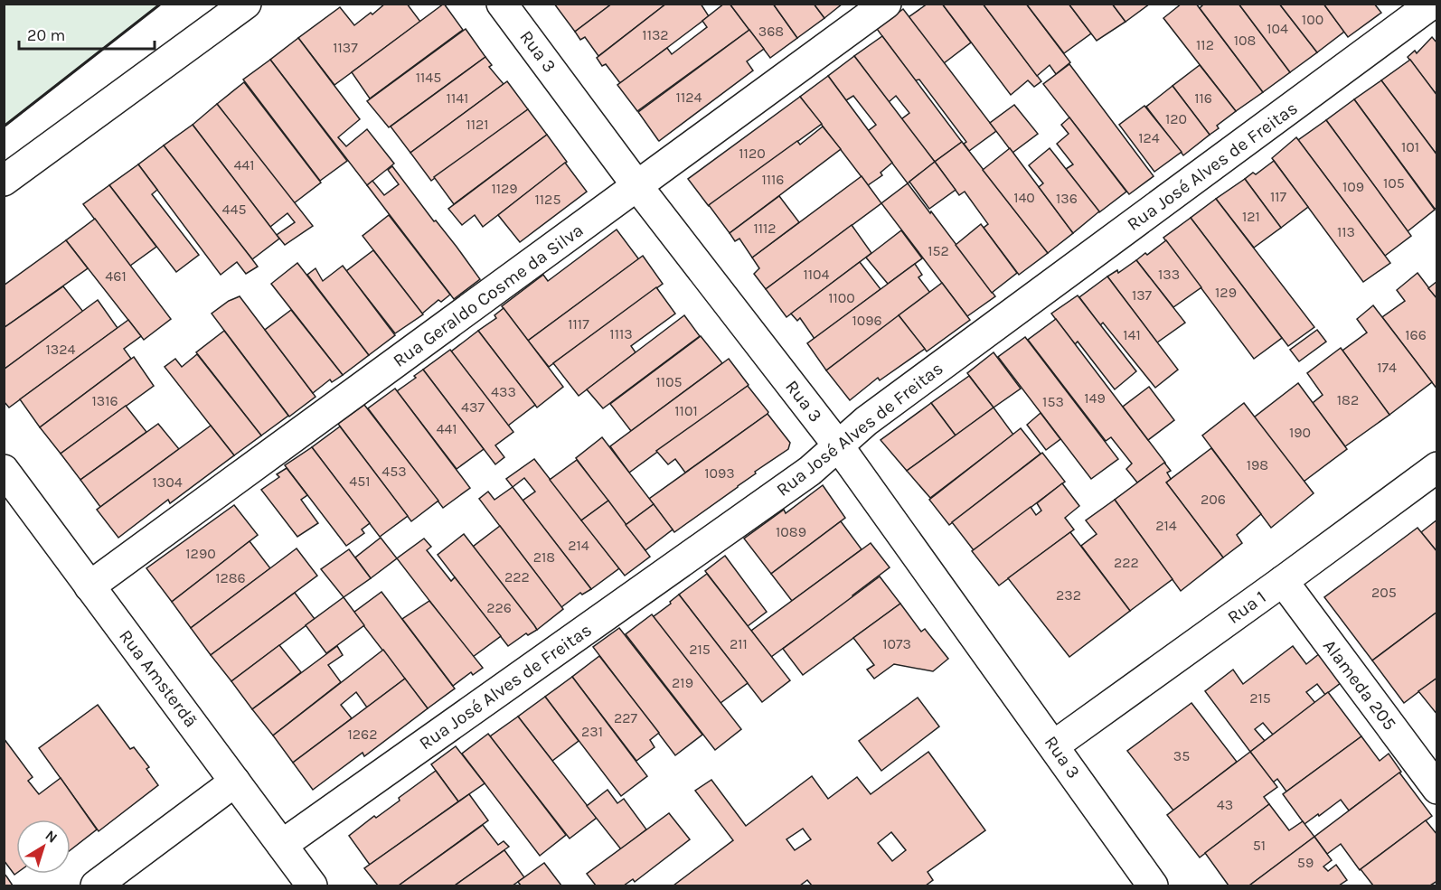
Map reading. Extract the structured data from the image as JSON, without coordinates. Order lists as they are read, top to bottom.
{
  "streets": {
    "street": [
      "Rua 3",
      "Rua José Alves de Freitas",
      "Rua Geraldo Cosme da Silva",
      "Rua 1",
      "Rua Amsterdã",
      "Alameda 205"
    ]
  },
  "crossings": [
    ["Rua 3", "Rua José Alves de Freitas"],
    ["Rua 3", "Rua Geraldo Cosme da Silva"],
    ["Rua 3", "Rua 1"],
    ["Rua José Alves de Freitas", "Rua Amsterdã"],
    ["Rua Geraldo Cosme da Silva", "Rua Amsterdã"],
    ["Rua 1", "Alameda 205"]
  ],
  "house_numbers": [
    "100",
    "104",
    "368",
    "1132",
    "108",
    "112",
    "1137",
    "1145",
    "1124",
    "1141",
    "116",
    "120",
    "1121",
    "124",
    "101",
    "1120",
    "441",
    "1116",
    "105",
    "109",
    "1129",
    "117",
    "140",
    "136",
    "1125",
    "445",
    "121",
    "1112",
    "113",
    "152",
    "1104",
    "133",
    "461",
    "129",
    "137",
    "1100",
    "1096",
    "1117",
    "1113",
    "141",
    "166",
    "1324",
    "174",
    "1105",
    "433",
    "149",
    "182",
    "1316",
    "153",
    "437",
    "1101",
    "441",
    "190",
    "198",
    "453",
    "1093",
    "451",
    "1304",
    "206",
    "214",
    "1089",
    "214",
    "1290",
    "218",
    "222",
    "222",
    "1286",
    "205",
    "232",
    "226",
    "211",
    "1073",
    "215",
    "219",
    "215",
    "227",
    "231",
    "1262",
    "35",
    "43",
    "51",
    "59"
  ],
  "scale_bar": "20 m",
  "north": "top right"
}
